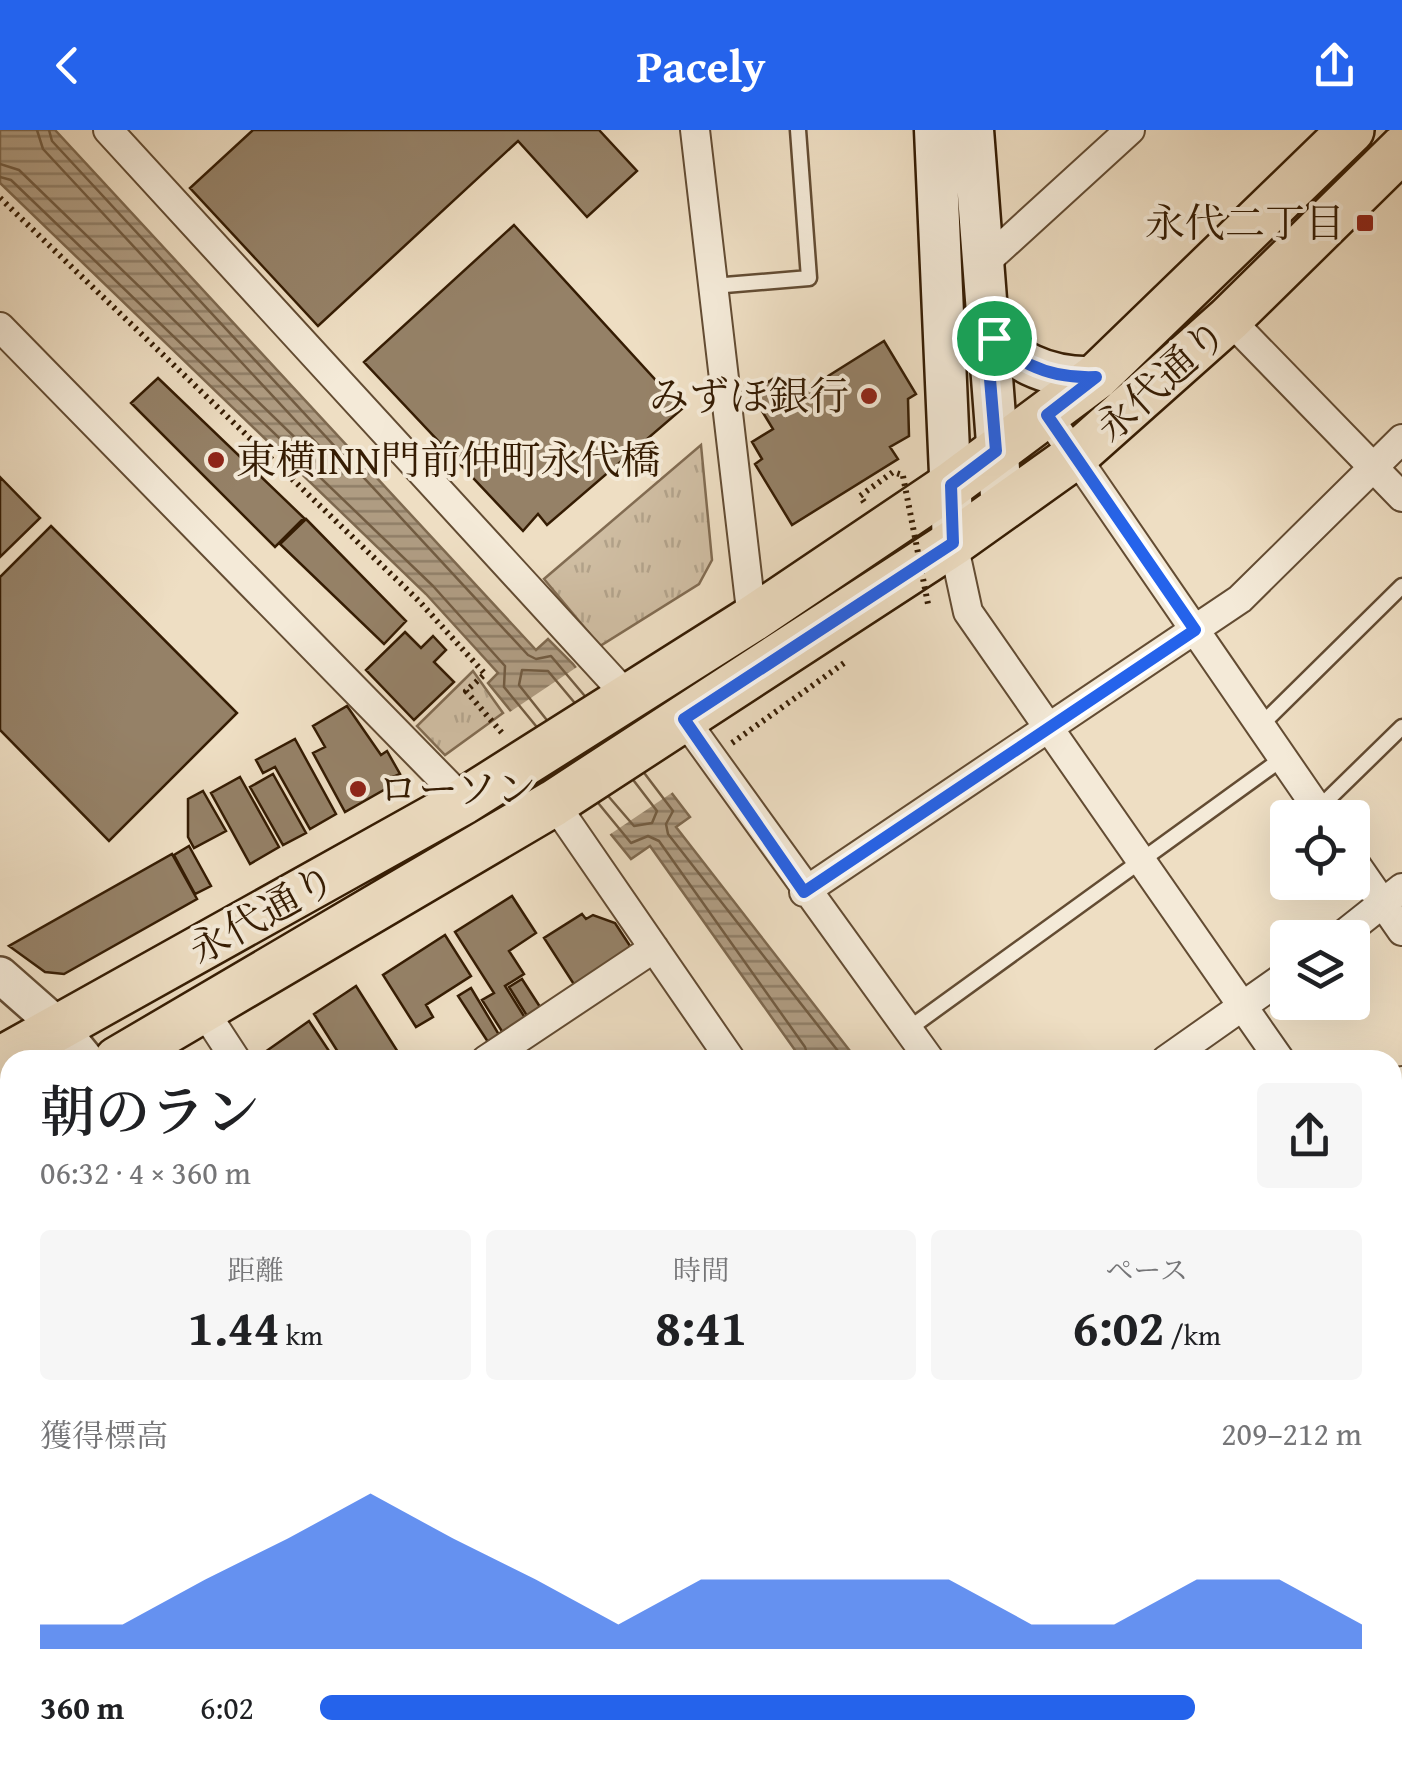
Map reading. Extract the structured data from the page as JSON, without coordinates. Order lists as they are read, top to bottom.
{
  "streets": {
    "main road": ["永代通り"]
  },
  "places": {
    "transit": ["永代二丁目"],
    "other": ["みずほ銀行", "東横INN門前仲町永代橋", "ローソン"]
  },
  "page": {
    "header": "Pacely",
    "heading": ["朝のラン", "06:32 · 4 × 360 m"],
    "stats": [
      ["距離", "1.44 km"],
      ["時間", "8:41"],
      ["ペース", "6:02 /km"]
    ],
    "chart": ["獲得標高", "209–212 m"],
    "list": [
      {
        "name": "360 m",
        "note": "6:02"
      }
    ]
  }
}
